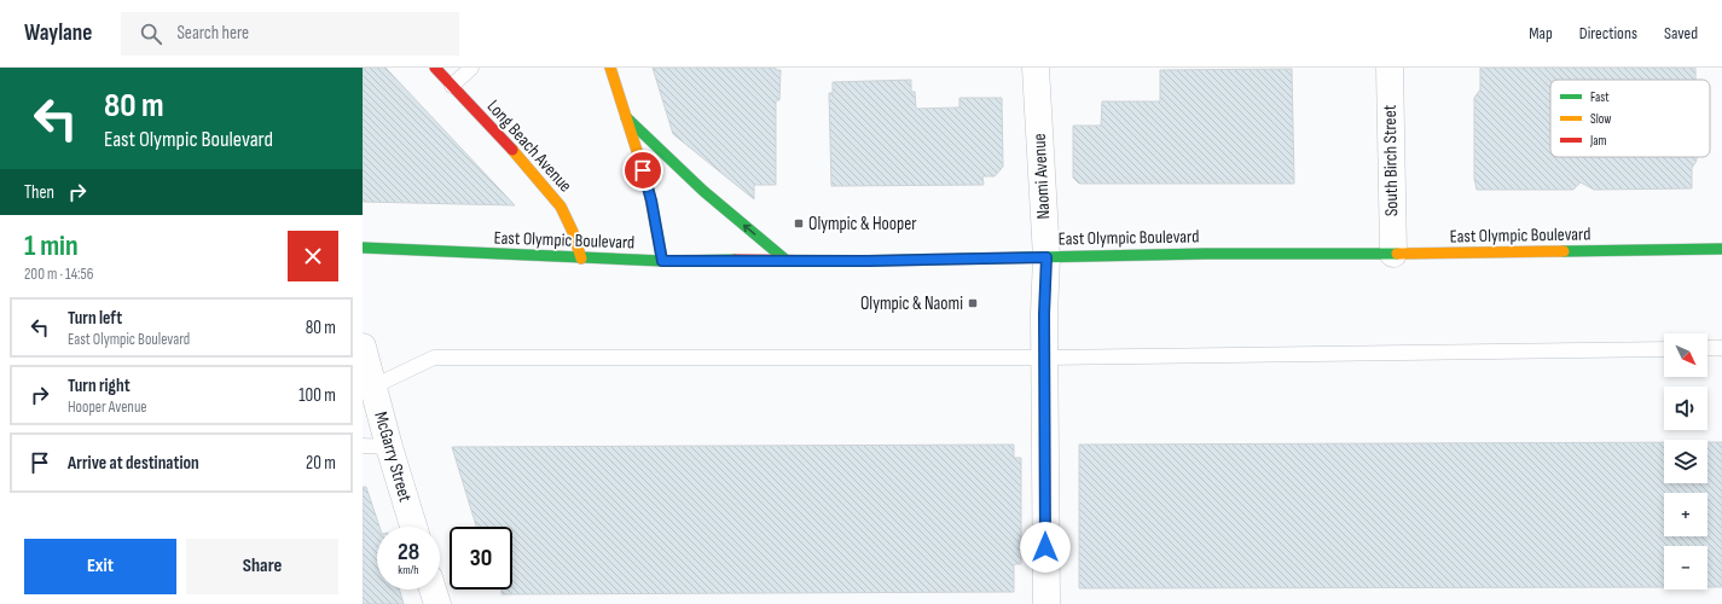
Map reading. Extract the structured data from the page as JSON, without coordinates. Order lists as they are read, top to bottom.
{
  "streets": {
    "main road": ["Long Beach Avenue", "East Olympic Boulevard"],
    "street": ["South Birch Street", "Naomi Avenue", "McGarry Street"]
  },
  "crossings": [
    ["Long Beach Avenue", "East Olympic Boulevard"],
    ["South Birch Street", "East Olympic Boulevard"],
    ["Naomi Avenue", "East Olympic Boulevard"]
  ],
  "places": {
    "transit": ["Olympic & Hooper", "Olympic & Naomi"]
  },
  "legend": ["Fast", "Slow", "Jam"],
  "north": "bottom right",
  "page": {
    "header": "Waylane",
    "search": "Search here",
    "nav": ["Map", "Directions", "Saved"],
    "turn": ["80 m", "East Olympic Boulevard"],
    "then": "Then",
    "heading": ["1 min", "200 m · 14:56"],
    "list": [
      {
        "name": "Turn left",
        "note": "East Olympic Boulevard",
        "value": "80 m"
      },
      {
        "name": "Turn right",
        "note": "Hooper Avenue",
        "value": "100 m"
      },
      {
        "name": "Arrive at destination",
        "value": "20 m"
      }
    ],
    "map_buttons": ["+", "−"],
    "speed": "28 km/h",
    "limit": "30",
    "buttons": ["Exit", "Share"]
  }
}
